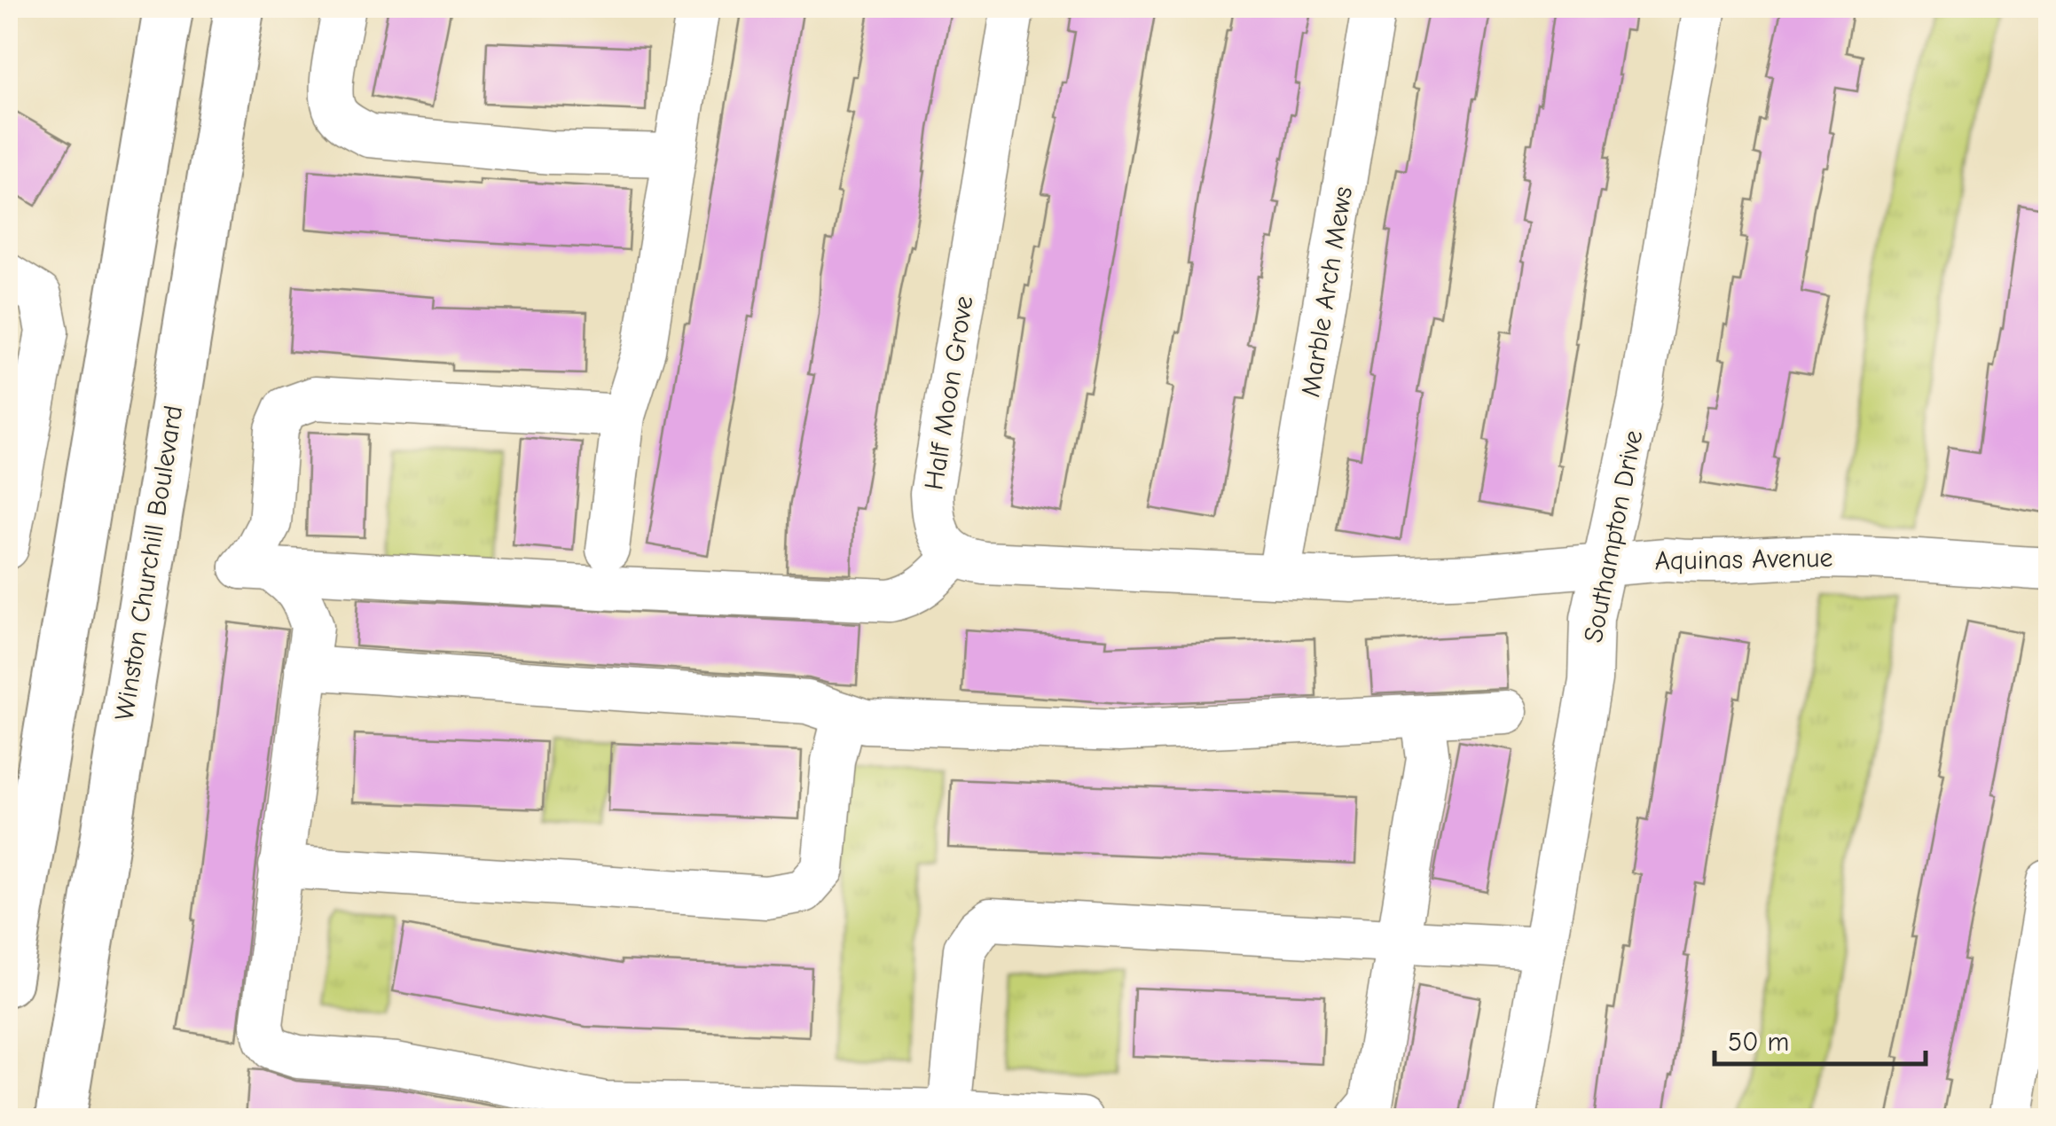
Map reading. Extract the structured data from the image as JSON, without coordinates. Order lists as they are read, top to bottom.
{
  "streets": {
    "main road": ["Winston Churchill Boulevard"],
    "street": [
      "Marble Arch Mews",
      "Half Moon Grove",
      "Southampton Drive",
      "Aquinas Avenue"
    ]
  },
  "crossings": [
    ["Marble Arch Mews", "Aquinas Avenue"],
    ["Southampton Drive", "Aquinas Avenue"]
  ],
  "scale_bar": "50 m"
}
